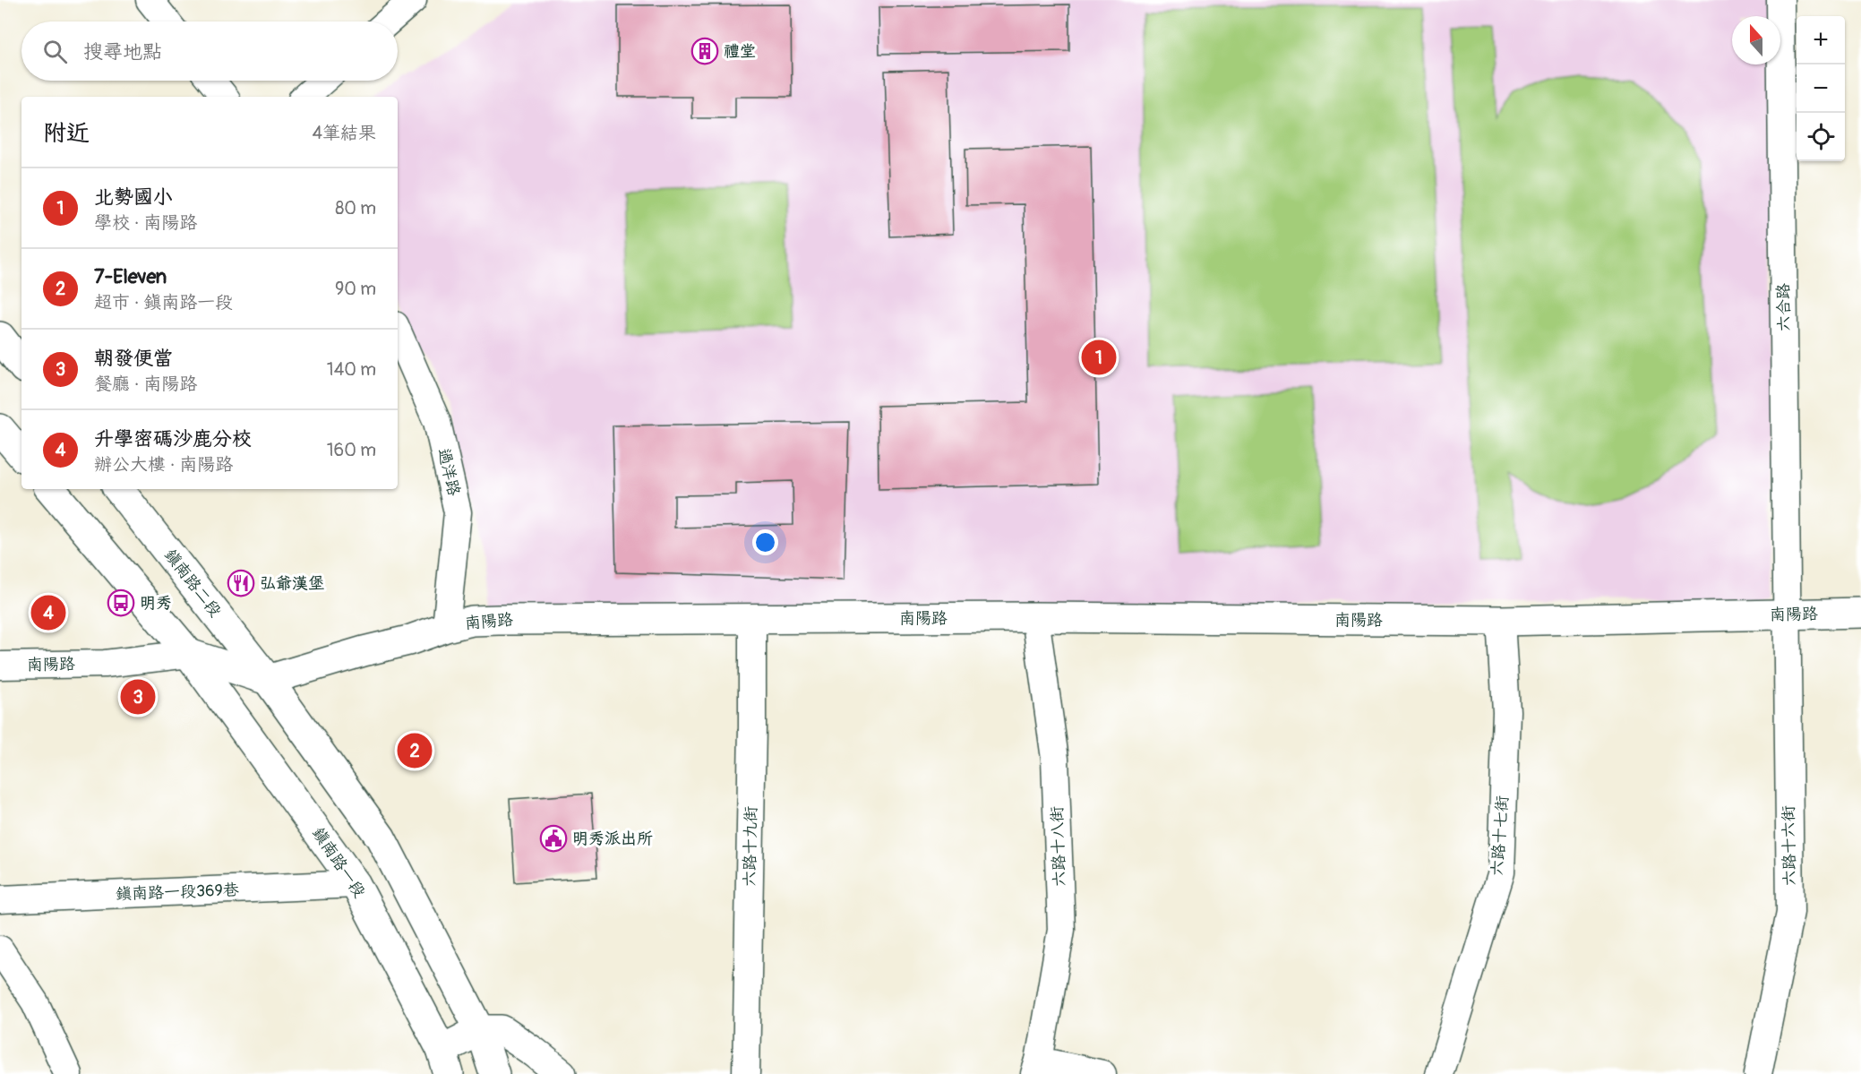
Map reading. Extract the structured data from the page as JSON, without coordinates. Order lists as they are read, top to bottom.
{
  "streets": {
    "street": [
      "六合路",
      "過洋路",
      "鎮南路二段",
      "南陽路",
      "六路十七街",
      "六路十六街",
      "六路十九街",
      "六路十八街",
      "鎮南路一段",
      "鎮南路一段369巷"
    ]
  },
  "crossings": [
    ["六合路", "南陽路"],
    ["六合路", "六路十六街"],
    ["過洋路", "南陽路"],
    ["鎮南路二段", "南陽路"],
    ["南陽路", "六路十七街"],
    ["南陽路", "六路十六街"],
    ["南陽路", "六路十九街"],
    ["南陽路", "六路十八街"],
    ["南陽路", "鎮南路一段"],
    ["鎮南路一段", "鎮南路一段369巷"]
  ],
  "places": {
    "building": ["禮堂"],
    "restaurant": ["弘爺漢堡"],
    "bus stop": ["明秀"],
    "public building": ["明秀派出所"]
  },
  "north": "top",
  "page": {
    "map_buttons": ["+", "−"],
    "search": "搜尋地點",
    "heading": ["附近", "4筆結果"],
    "list": [
      {
        "mark": "1",
        "name": "北勢國小",
        "note": "學校 · 南陽路",
        "value": "80 m"
      },
      {
        "mark": "2",
        "name": "7-Eleven",
        "note": "超市 · 鎮南路一段",
        "value": "90 m"
      },
      {
        "mark": "3",
        "name": "朝發便當",
        "note": "餐廳 · 南陽路",
        "value": "140 m"
      },
      {
        "mark": "4",
        "name": "升學密碼沙鹿分校",
        "note": "辦公大樓 · 南陽路",
        "value": "160 m"
      }
    ],
    "pins": [
      "1",
      "4",
      "3",
      "2"
    ]
  }
}
